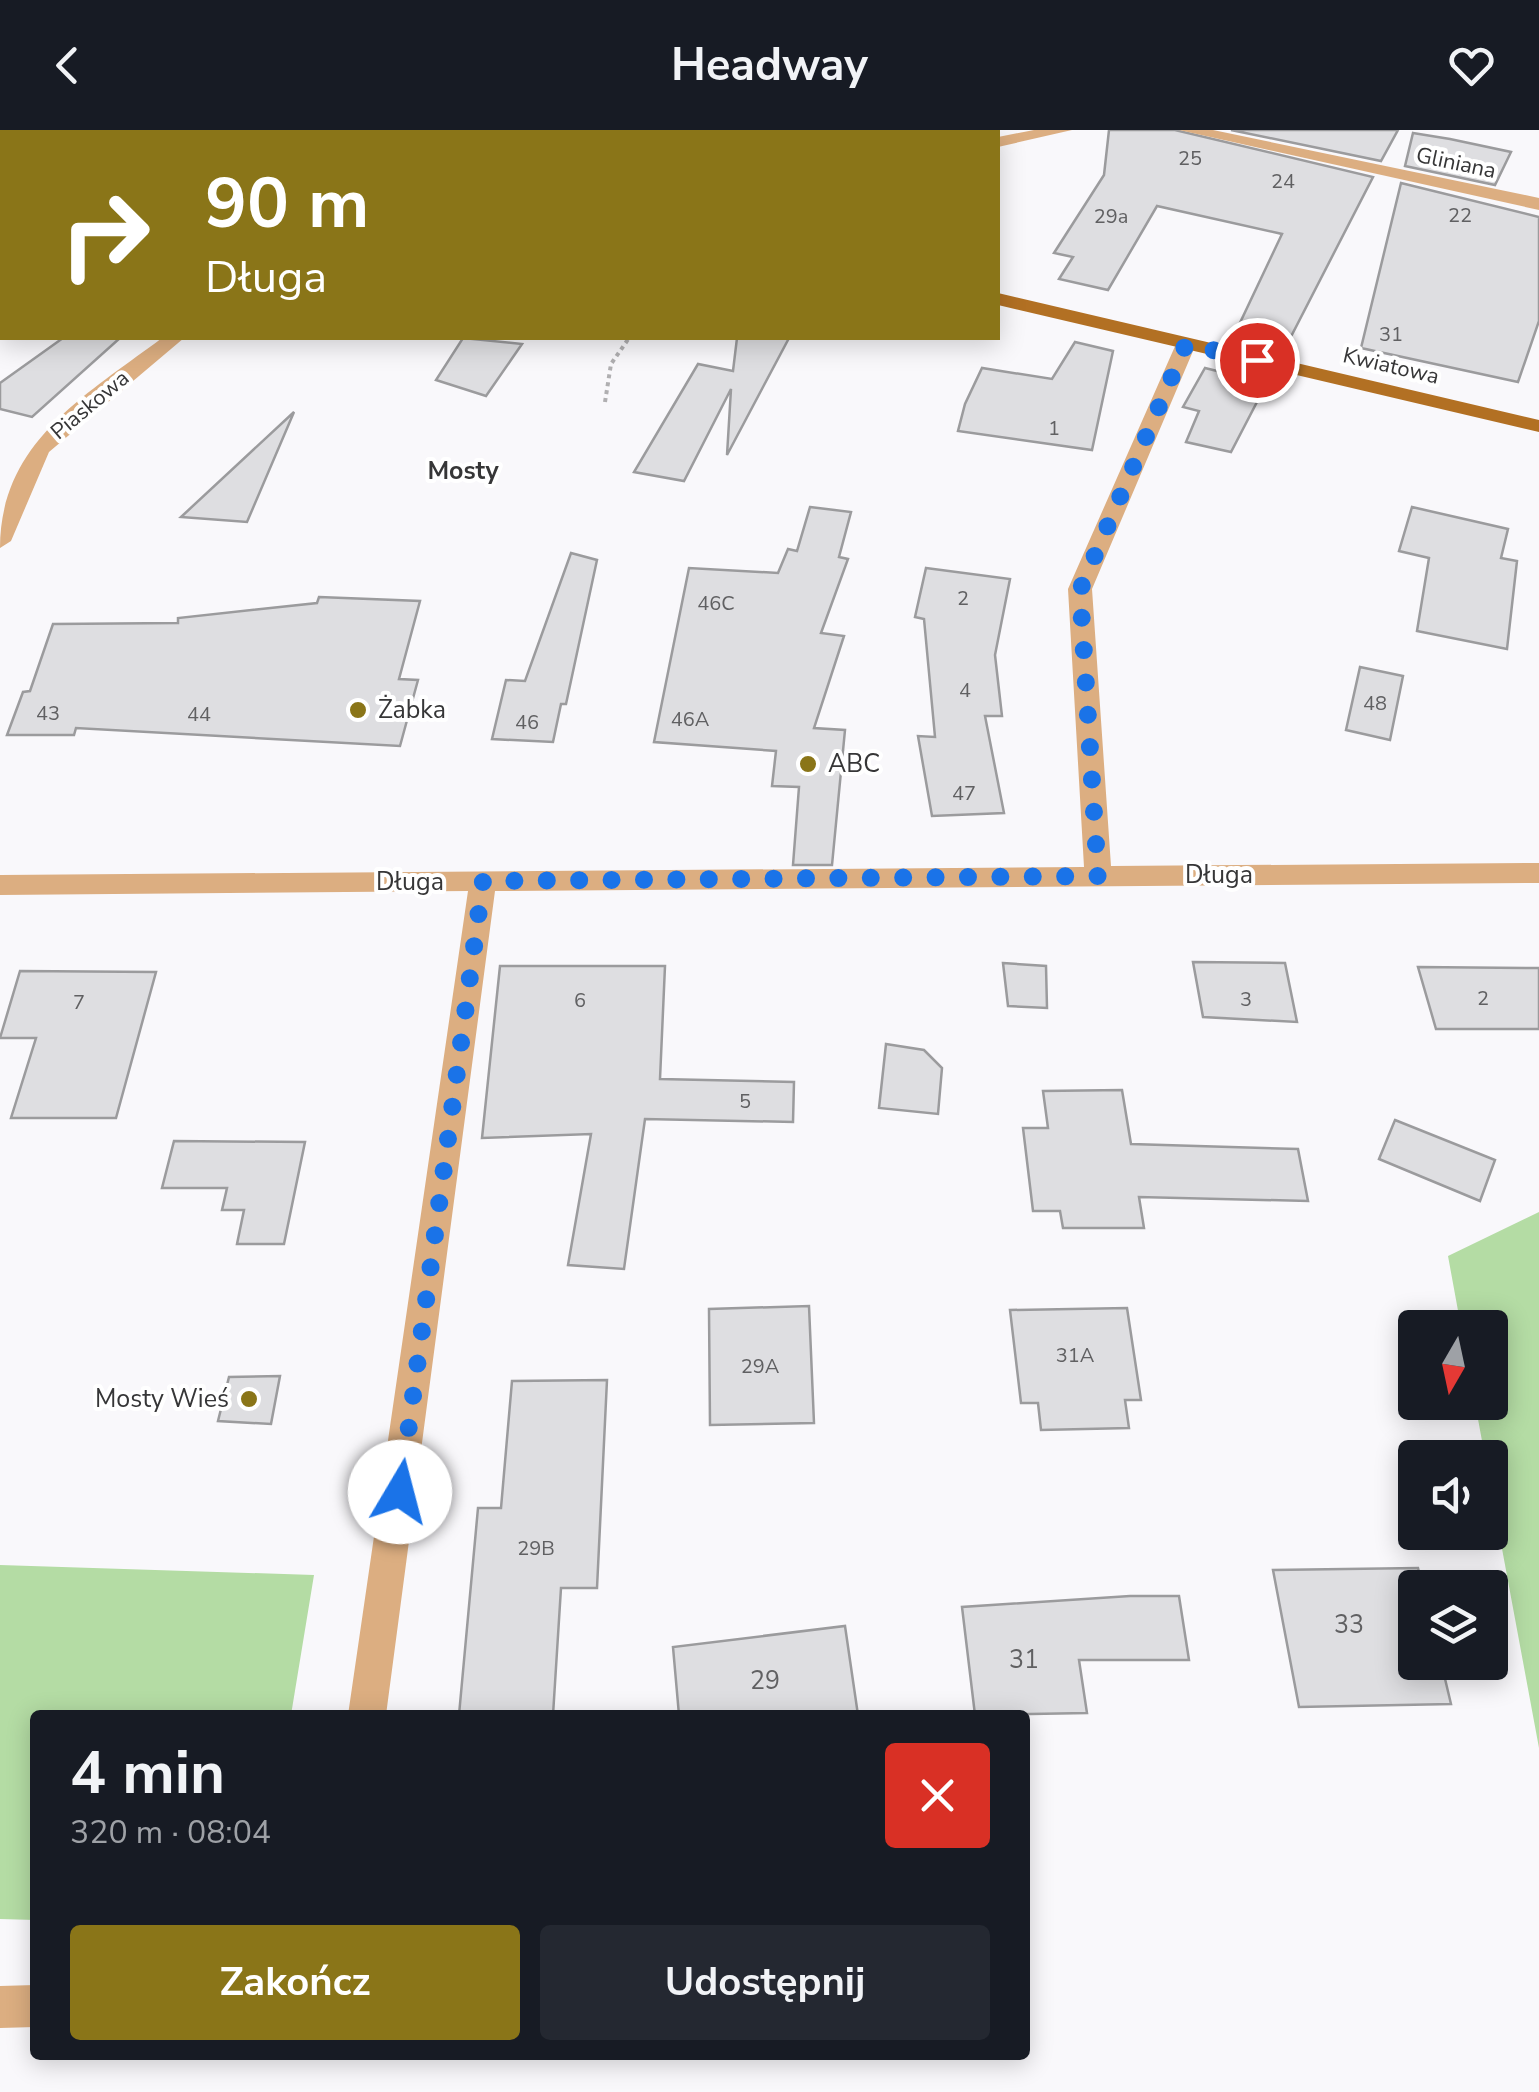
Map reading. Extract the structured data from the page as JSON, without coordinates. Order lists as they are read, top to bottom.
{
  "streets": {
    "main road": ["Kwiatowa"],
    "street": ["Gliniana", "Piaskowa", "Długa"]
  },
  "districts": ["Mosty"],
  "places": ["Żabka", "ABC", "Mosty Wieś"],
  "house_numbers": [
    "25",
    "24",
    "22",
    "29a",
    "31",
    "1",
    "2",
    "46C",
    "4",
    "48",
    "43",
    "44",
    "46A",
    "46",
    "47",
    "2",
    "3",
    "6",
    "7",
    "5",
    "31A",
    "29A",
    "29B",
    "33",
    "31",
    "29"
  ],
  "north": "bottom",
  "page": {
    "header": "Headway",
    "turn": ["90 m", "Długa"],
    "heading": ["4 min", "320 m · 08:04"],
    "buttons": ["Zakończ", "Udostępnij"]
  }
}
